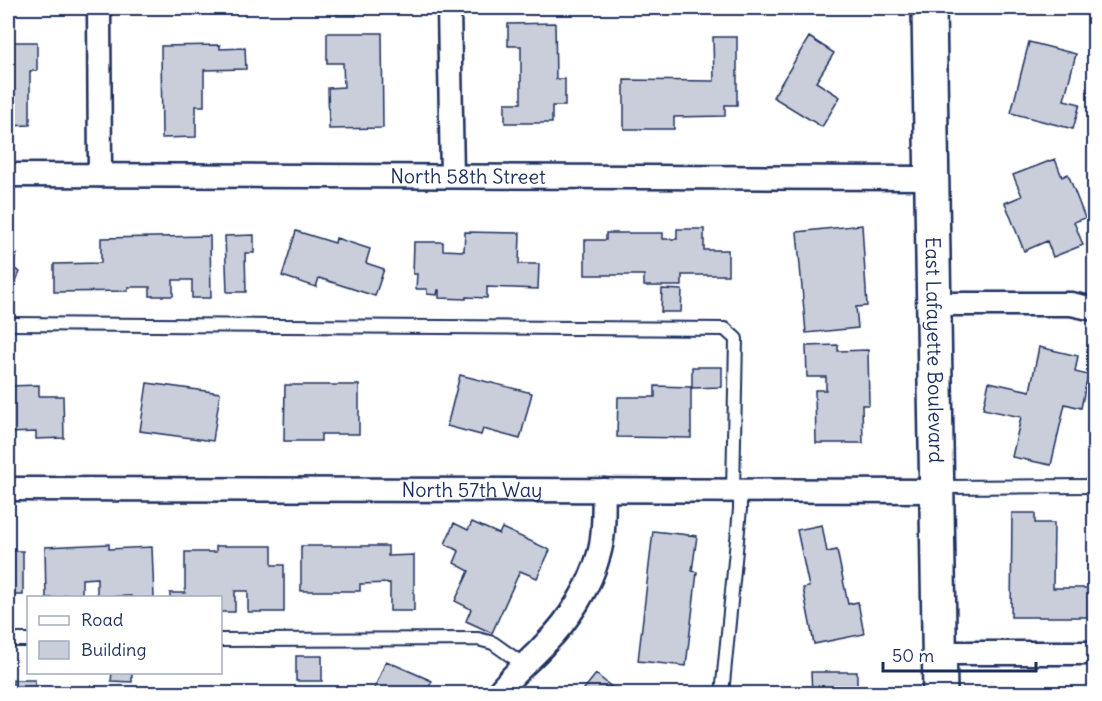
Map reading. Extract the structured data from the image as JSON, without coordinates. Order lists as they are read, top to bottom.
{
  "streets": {
    "street": ["North 58th Street", "East Lafayette Boulevard", "North 57th Way"]
  },
  "crossings": [
    ["North 58th Street", "East Lafayette Boulevard"],
    ["East Lafayette Boulevard", "North 57th Way"]
  ],
  "legend": ["Road", "Building"],
  "scale_bar": "50 m"
}
